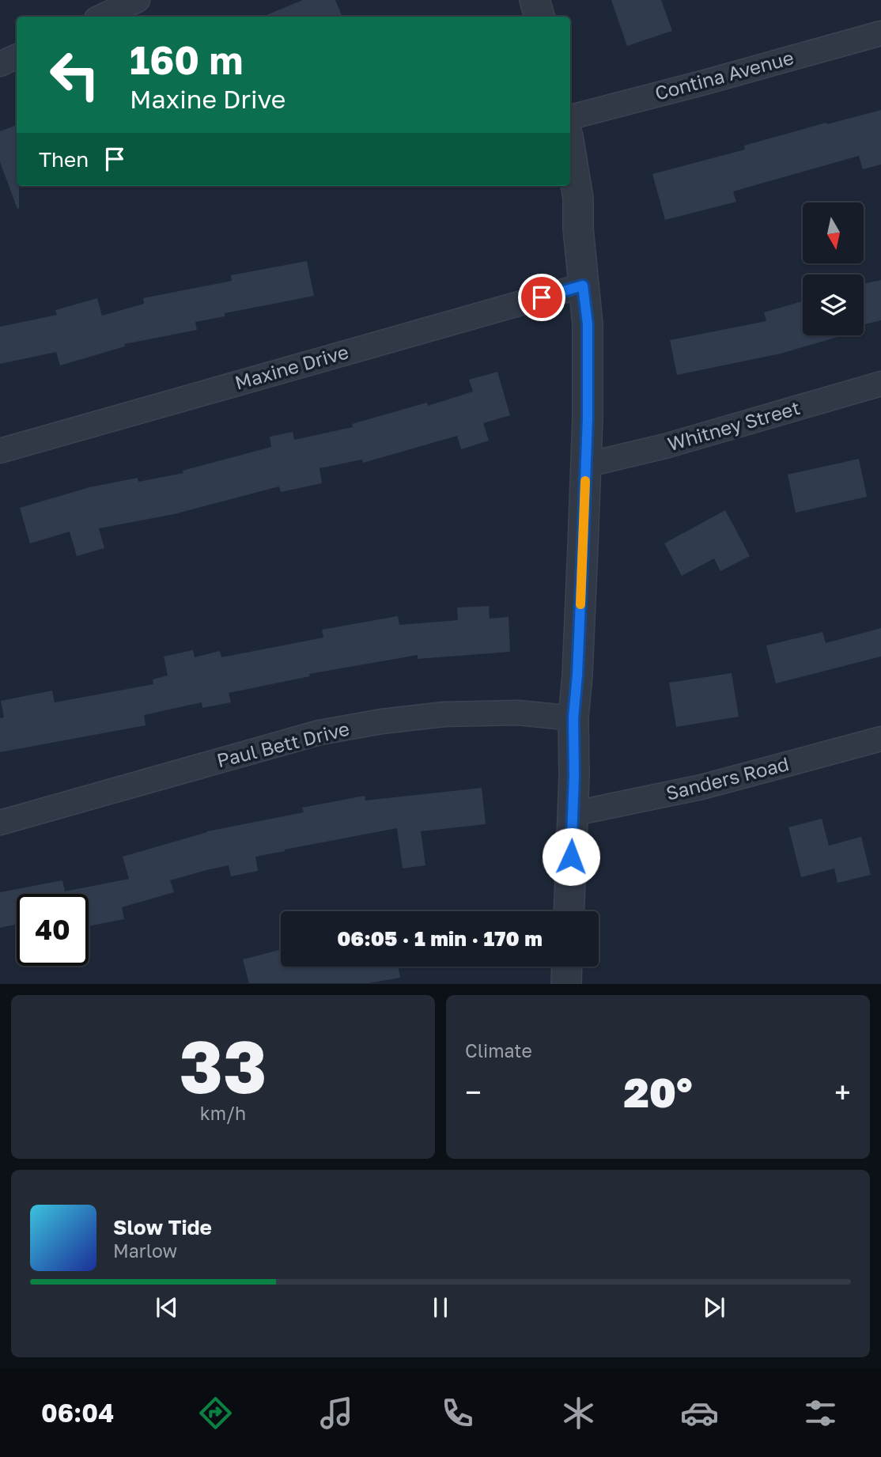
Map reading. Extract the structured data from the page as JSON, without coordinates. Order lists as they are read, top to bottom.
{
  "streets": {
    "street": [
      "Contina Avenue",
      "Maxine Drive",
      "Whitney Street",
      "Paul Bett Drive",
      "Sanders Road"
    ]
  },
  "north": "bottom",
  "page": {
    "turn": ["160 m", "Maxine Drive"],
    "then": "Then",
    "limit": "40",
    "trip": "06:05 · 1 min · 170 m",
    "tile": [
      ["33", "km/h"],
      "Climate"
    ],
    "heat": ["−", "20°", "+"],
    "song": ["Slow Tide", "Marlow"],
    "tabs": "06:04"
  }
}
